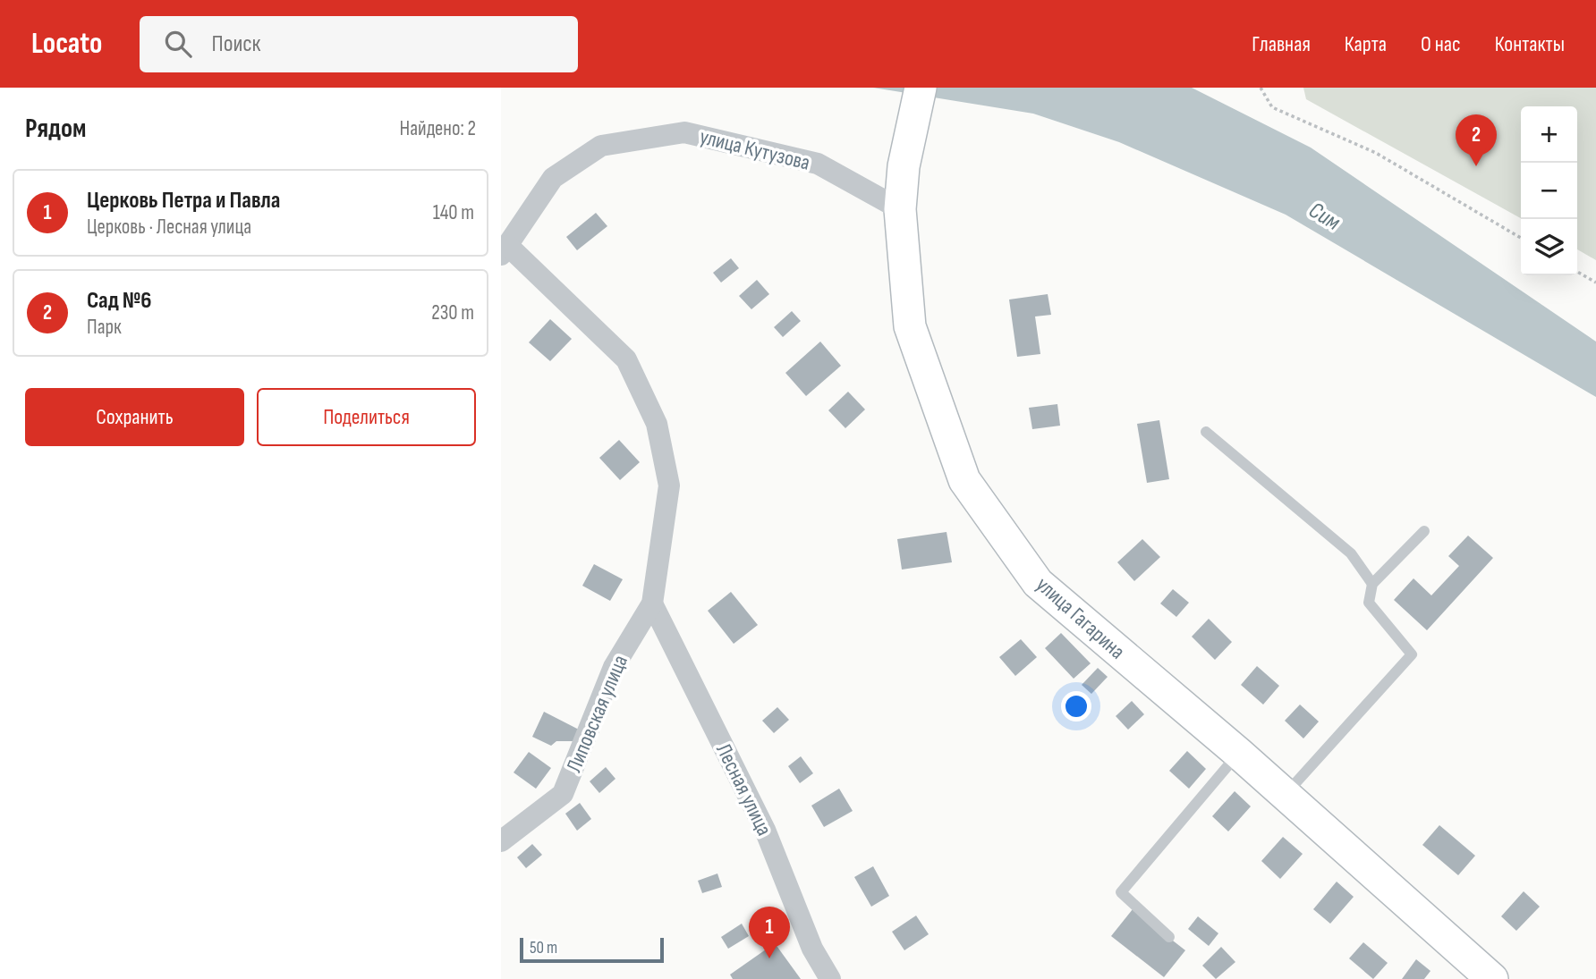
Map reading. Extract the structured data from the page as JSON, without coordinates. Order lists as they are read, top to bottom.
{
  "streets": {
    "street": [
      "улица Кутузова",
      "улица Гагарина",
      "Липовская улица",
      "Лесная улица"
    ]
  },
  "crossings": [
    ["улица Кутузова", "улица Гагарина"],
    ["улица Кутузова", "Липовская улица"],
    ["Липовская улица", "Лесная улица"]
  ],
  "water": ["Сим"],
  "scale_bar": "50 m",
  "page": {
    "header": "Locato",
    "search": "Поиск",
    "nav": [
      "Главная",
      "Карта",
      "О нас",
      "Контакты"
    ],
    "heading": ["Рядом", "Найдено: 2"],
    "map_buttons": ["+", "−"],
    "pins": ["2", "1"],
    "list": [
      {
        "mark": "1",
        "name": "Церковь Петра и Павла",
        "note": "Церковь · Лесная улица",
        "value": "140 m"
      },
      {
        "mark": "2",
        "name": "Сад №6",
        "note": "Парк",
        "value": "230 m"
      }
    ],
    "buttons": ["Сохранить", "Поделиться"],
    "scale": "50 m"
  }
}
